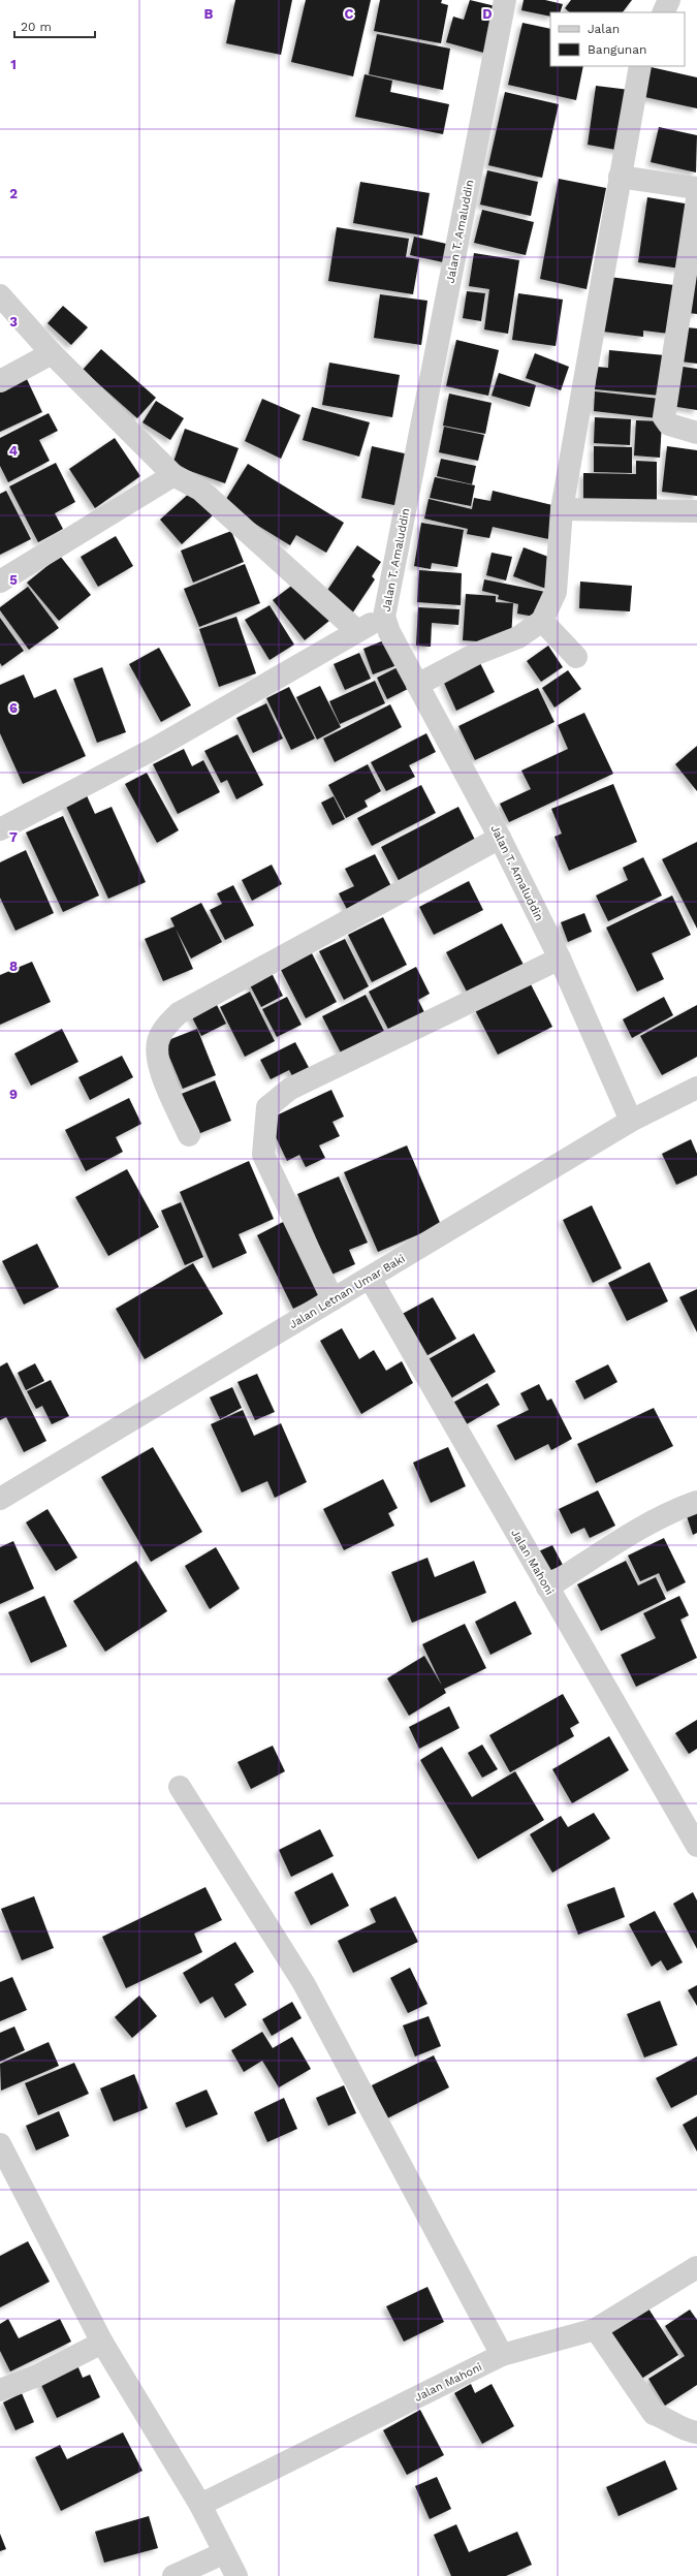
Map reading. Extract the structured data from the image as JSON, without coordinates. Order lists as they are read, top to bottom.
{
  "streets": {
    "street": ["Jalan T. Amaluddin", "Jalan Letnan Umar Baki", "Jalan Mahoni"]
  },
  "crossings": [
    ["Jalan T. Amaluddin", "Jalan Letnan Umar Baki"],
    ["Jalan Letnan Umar Baki", "Jalan Mahoni"]
  ],
  "legend": ["Jalan", "Bangunan"],
  "scale_bar": "20 m",
  "grid": {
    "columns": ["B", "C", "D"],
    "rows": [
      "1",
      "2",
      "3",
      "4",
      "5",
      "6",
      "7",
      "8",
      "9"
    ]
  }
}
